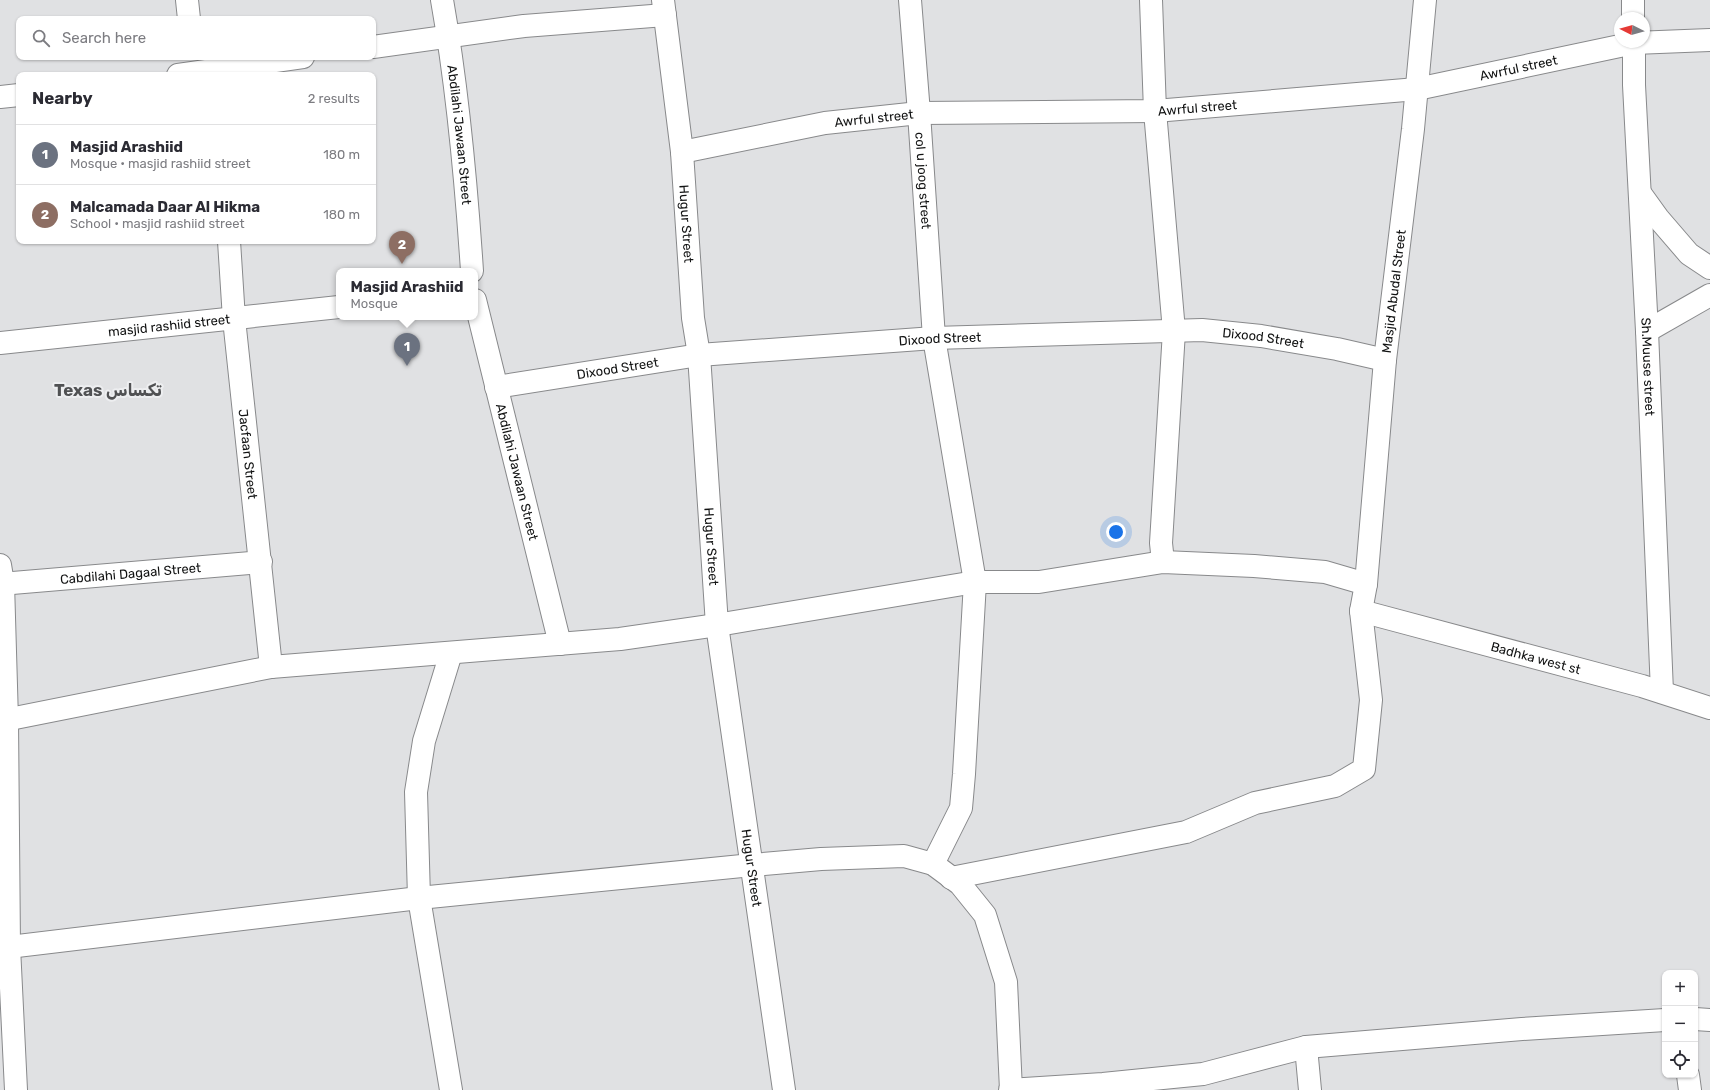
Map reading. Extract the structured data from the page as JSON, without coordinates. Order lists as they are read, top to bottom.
{
  "streets": {
    "street": [
      "Awrful street",
      "Abdilahi Jawaan Street",
      "col u joog street",
      "Hugur Street",
      "Masjid Abudal Street",
      "masjid rashiid street",
      "Dixood Street",
      "Sh.Muuse street",
      "Jacfaan Street",
      "Cabdilahi Dagaal Street",
      "Badhka west st"
    ]
  },
  "crossings": [
    ["Awrful street", "col u joog street"],
    ["Awrful street", "Hugur Street"],
    ["Awrful street", "Masjid Abudal Street"],
    ["Abdilahi Jawaan Street", "Dixood Street"],
    ["col u joog street", "Dixood Street"],
    ["Hugur Street", "Dixood Street"],
    ["Masjid Abudal Street", "Dixood Street"],
    ["Masjid Abudal Street", "Badhka west st"],
    ["masjid rashiid street", "Jacfaan Street"],
    ["Sh.Muuse street", "Badhka west st"],
    ["Jacfaan Street", "Cabdilahi Dagaal Street"]
  ],
  "districts": ["Texas تكساس"],
  "north": "left",
  "page": {
    "search": "Search here",
    "heading": ["Nearby", "2 results"],
    "list": [
      {
        "mark": "1",
        "name": "Masjid Arashiid",
        "note": "Mosque · masjid rashiid street",
        "value": "180 m"
      },
      {
        "mark": "2",
        "name": "Malcamada Daar Al Hikma",
        "note": "School · masjid rashiid street",
        "value": "180 m"
      }
    ],
    "pins": ["2", "1"],
    "popup": ["Masjid Arashiid", "Mosque"],
    "map_buttons": ["+", "−"]
  }
}
